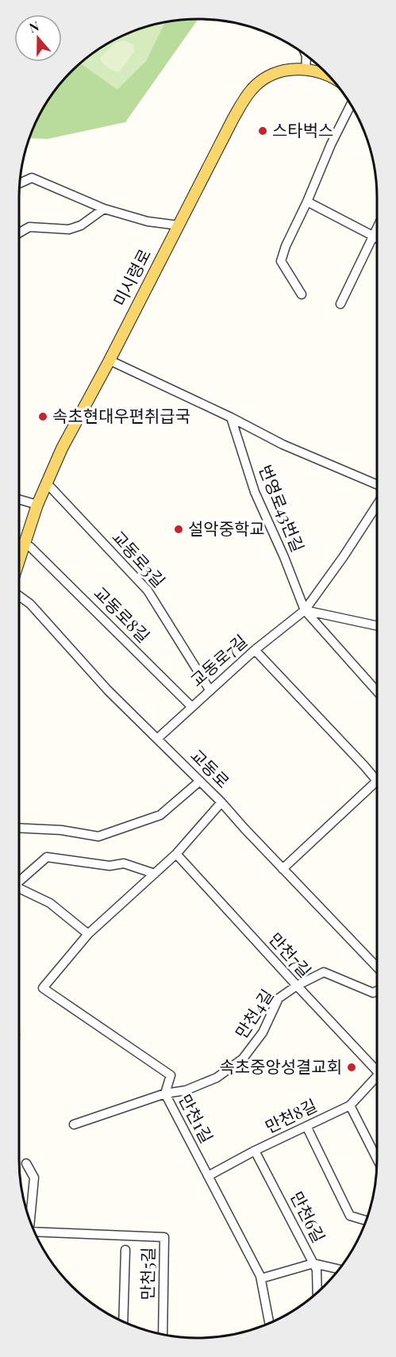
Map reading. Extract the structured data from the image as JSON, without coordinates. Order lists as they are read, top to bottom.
{
  "streets": {
    "main road": ["미시령로"],
    "street": [
      "번영로43번길",
      "교동로3길",
      "교동로8길",
      "교동로7길",
      "교동로",
      "만천7길",
      "만천4길",
      "만천8길",
      "만천1길",
      "만천6길",
      "만천5길"
    ]
  },
  "crossings": [
    ["미시령로", "번영로43번길"],
    ["미시령로", "교동로3길"],
    ["번영로43번길", "교동로7길"],
    ["교동로3길", "교동로7길"],
    ["교동로8길", "교동로7길"],
    ["교동로7길", "교동로"],
    ["교동로", "만천1길"],
    ["만천7길", "만천4길"],
    ["만천7길", "만천1길"],
    ["만천4길", "만천1길"],
    ["만천8길", "만천1길"],
    ["만천8길", "만천6길"]
  ],
  "places": [
    "스타벅스",
    "속초현대우편취급국",
    "설악중학교",
    "속초중앙성결교회"
  ],
  "north": "top"
}
